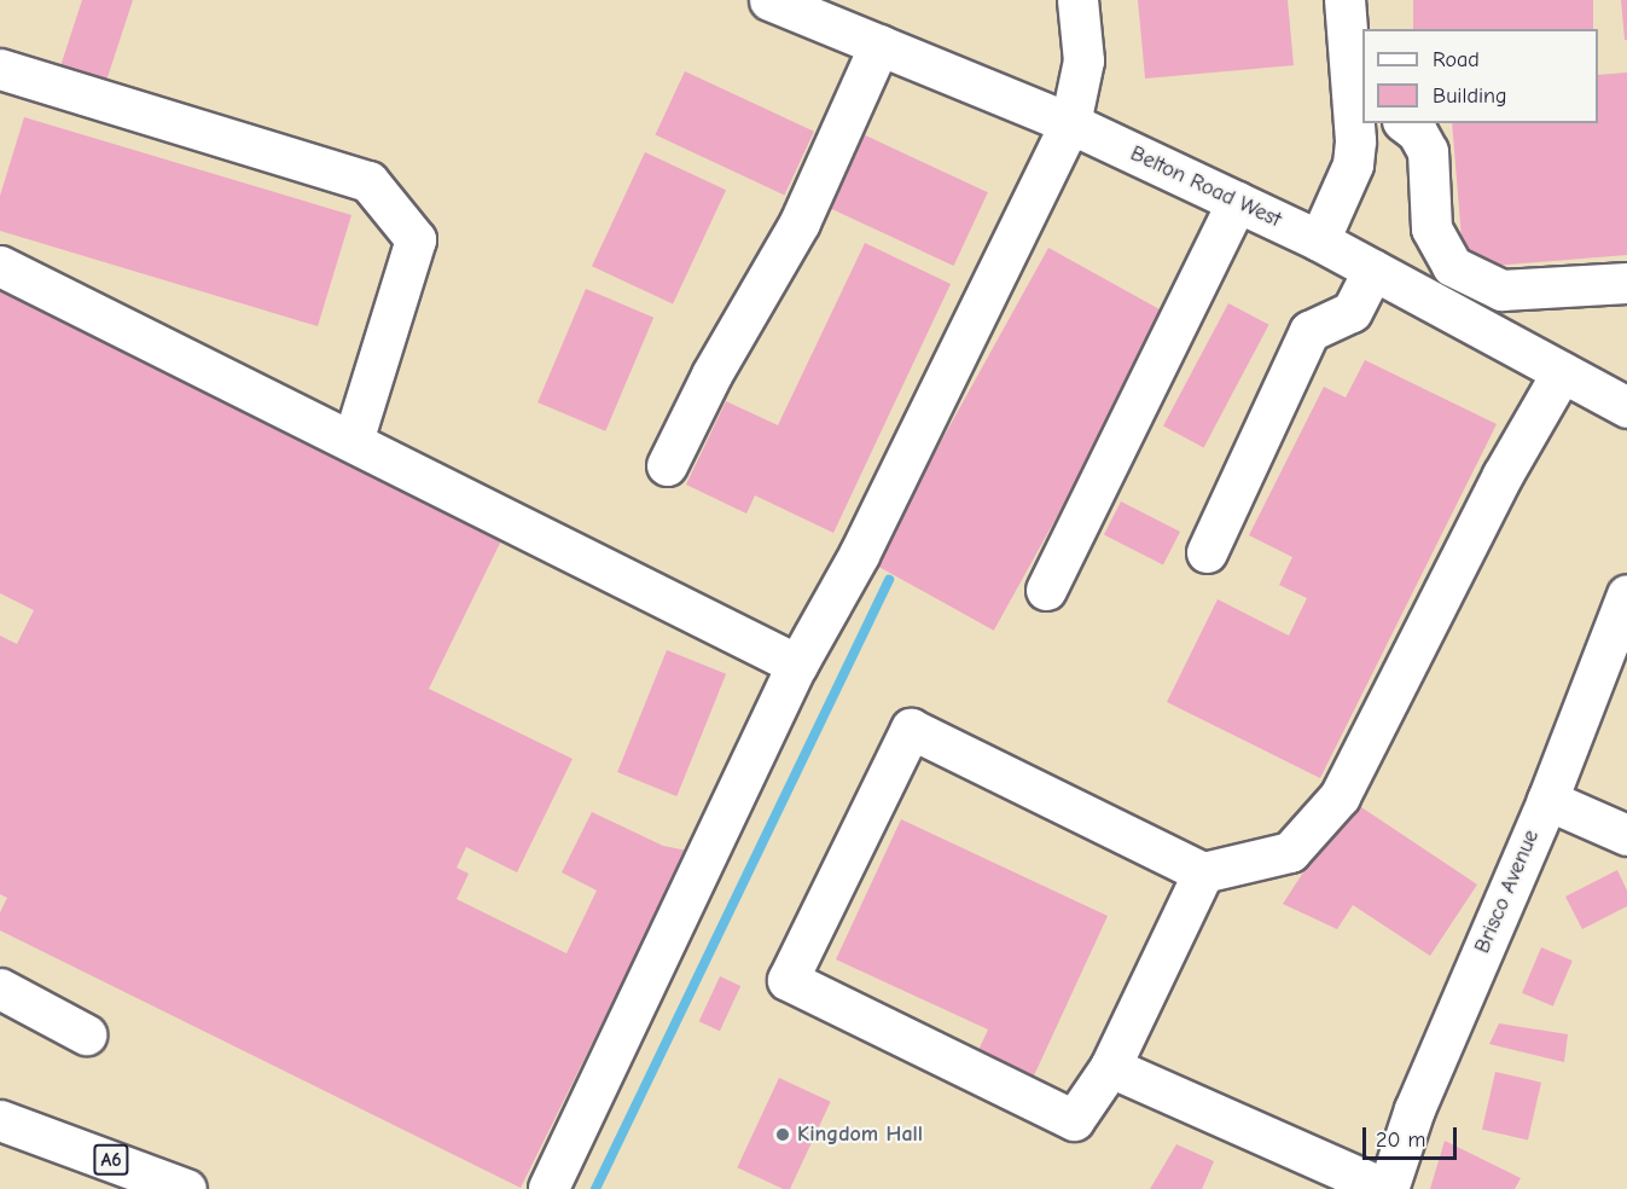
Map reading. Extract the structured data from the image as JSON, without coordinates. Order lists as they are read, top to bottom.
{
  "streets": {
    "main road": ["Belton Road West", "Brisco Avenue", "A6"]
  },
  "places": ["Kingdom Hall"],
  "legend": ["Road", "Building"],
  "scale_bar": "20 m"
}
